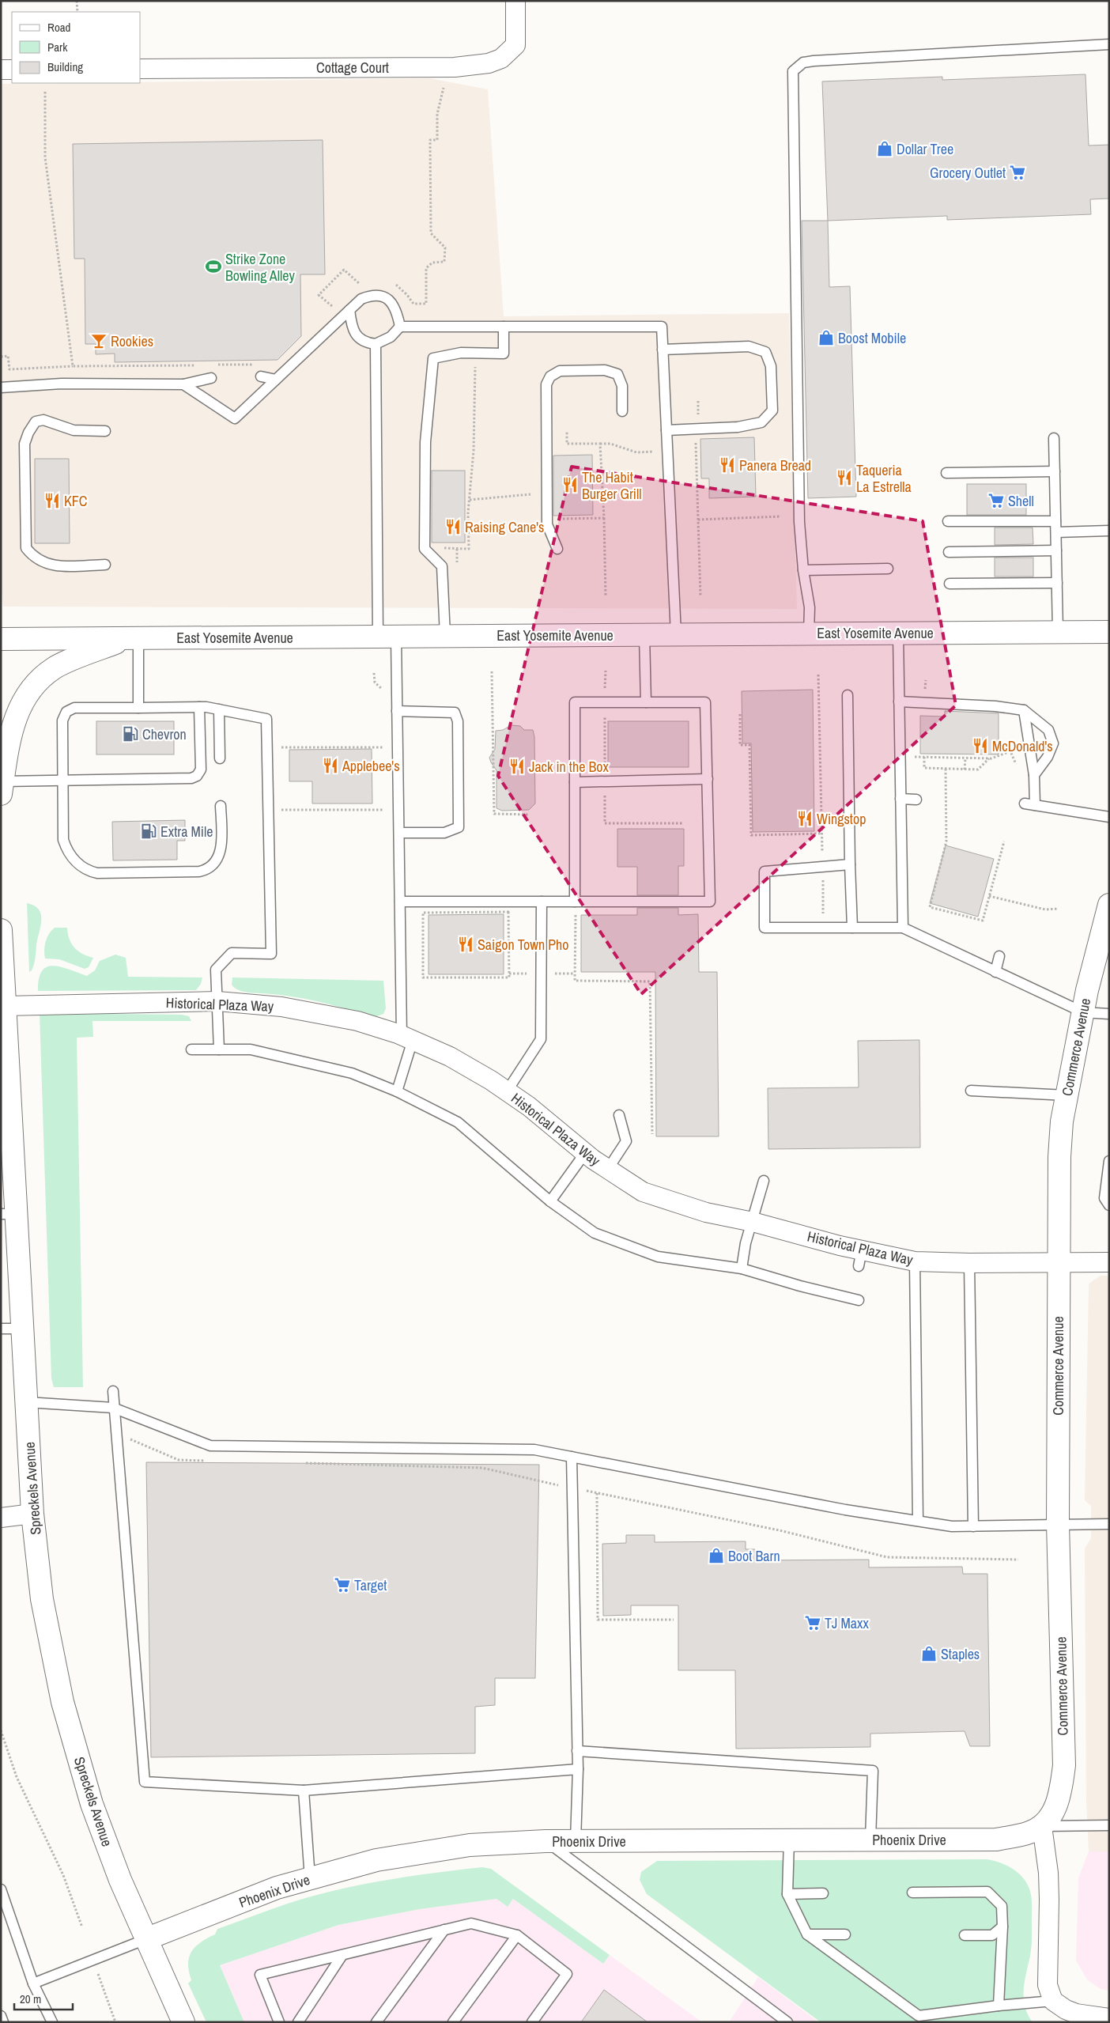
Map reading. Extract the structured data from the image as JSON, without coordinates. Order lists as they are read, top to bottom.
{
  "streets": {
    "street": [
      "Cottage Court",
      "East Yosemite Avenue",
      "Historical Plaza Way",
      "Commerce Avenue",
      "Spreckels Avenue",
      "Phoenix Drive"
    ]
  },
  "crossings": [
    ["Historical Plaza Way", "Commerce Avenue"],
    ["Historical Plaza Way", "Spreckels Avenue"],
    ["Commerce Avenue", "Phoenix Drive"],
    ["Spreckels Avenue", "Phoenix Drive"]
  ],
  "places": {
    "shop": [
      "Dollar Tree",
      "Boost Mobile",
      "Boot Barn",
      "Staples"
    ],
    "supermarket": [
      "Grocery Outlet",
      "Shell",
      "Target",
      "TJ Maxx"
    ],
    "sports": ["Strike Zone Bowling Alley"],
    "bar": ["Rookies"],
    "restaurant": [
      "Panera Bread",
      "Taqueria La Estrella",
      "The Habit Burger Grill",
      "KFC",
      "Raising Cane's",
      "McDonald's",
      "Applebee's",
      "Jack in the Box",
      "Wingstop",
      "Saigon Town Pho"
    ],
    "fuel station": ["Chevron", "Extra Mile"]
  },
  "legend": ["Road", "Park", "Building"],
  "scale_bar": "20 m"
}
